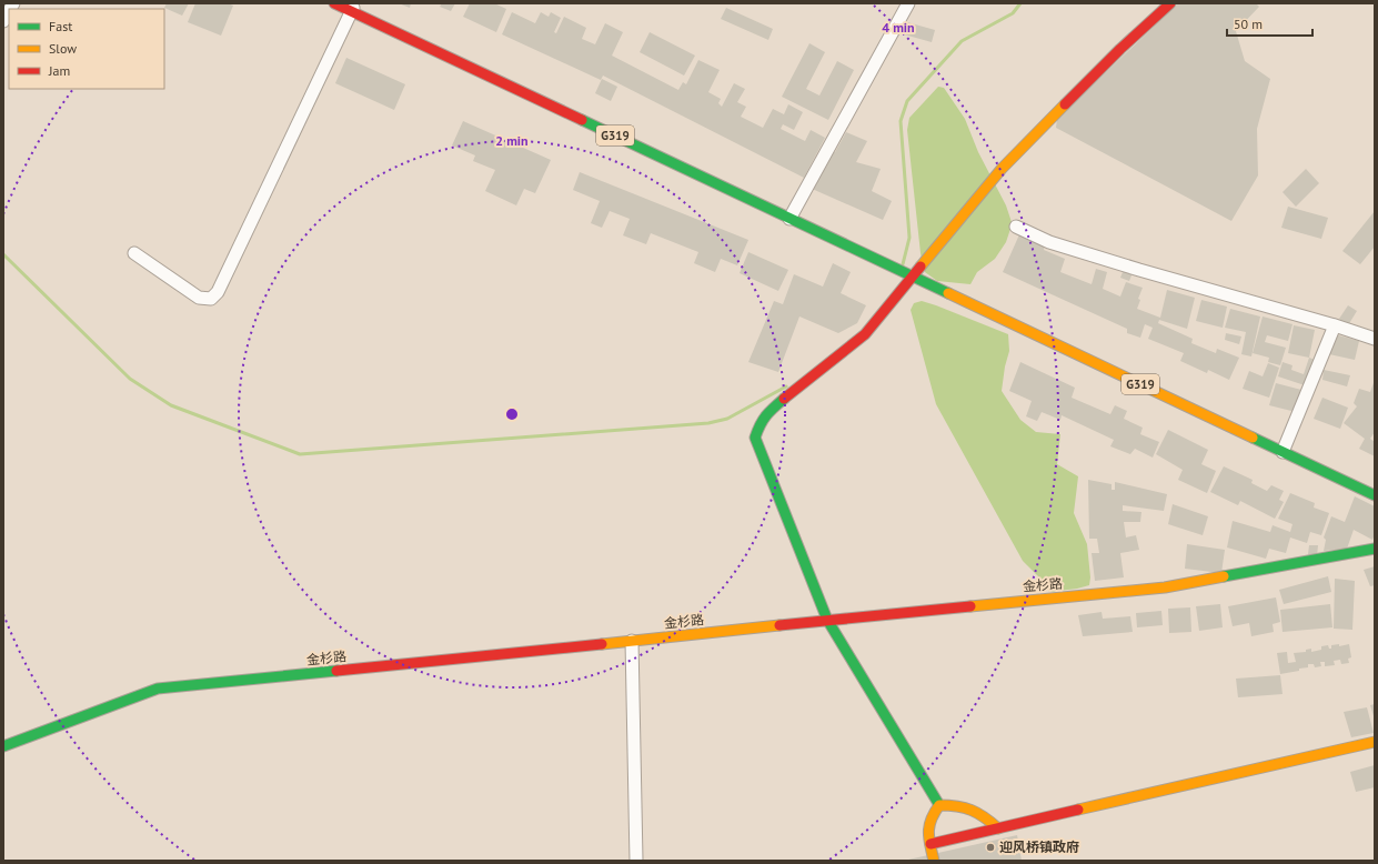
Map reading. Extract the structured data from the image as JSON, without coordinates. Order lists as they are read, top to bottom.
{
  "streets": {
    "main road": ["G319", "金杉路"]
  },
  "places": ["迎风桥镇政府"],
  "legend": ["Fast", "Slow", "Jam"],
  "scale_bar": "50 m",
  "rings": ["4 min", "2 min"]
}
